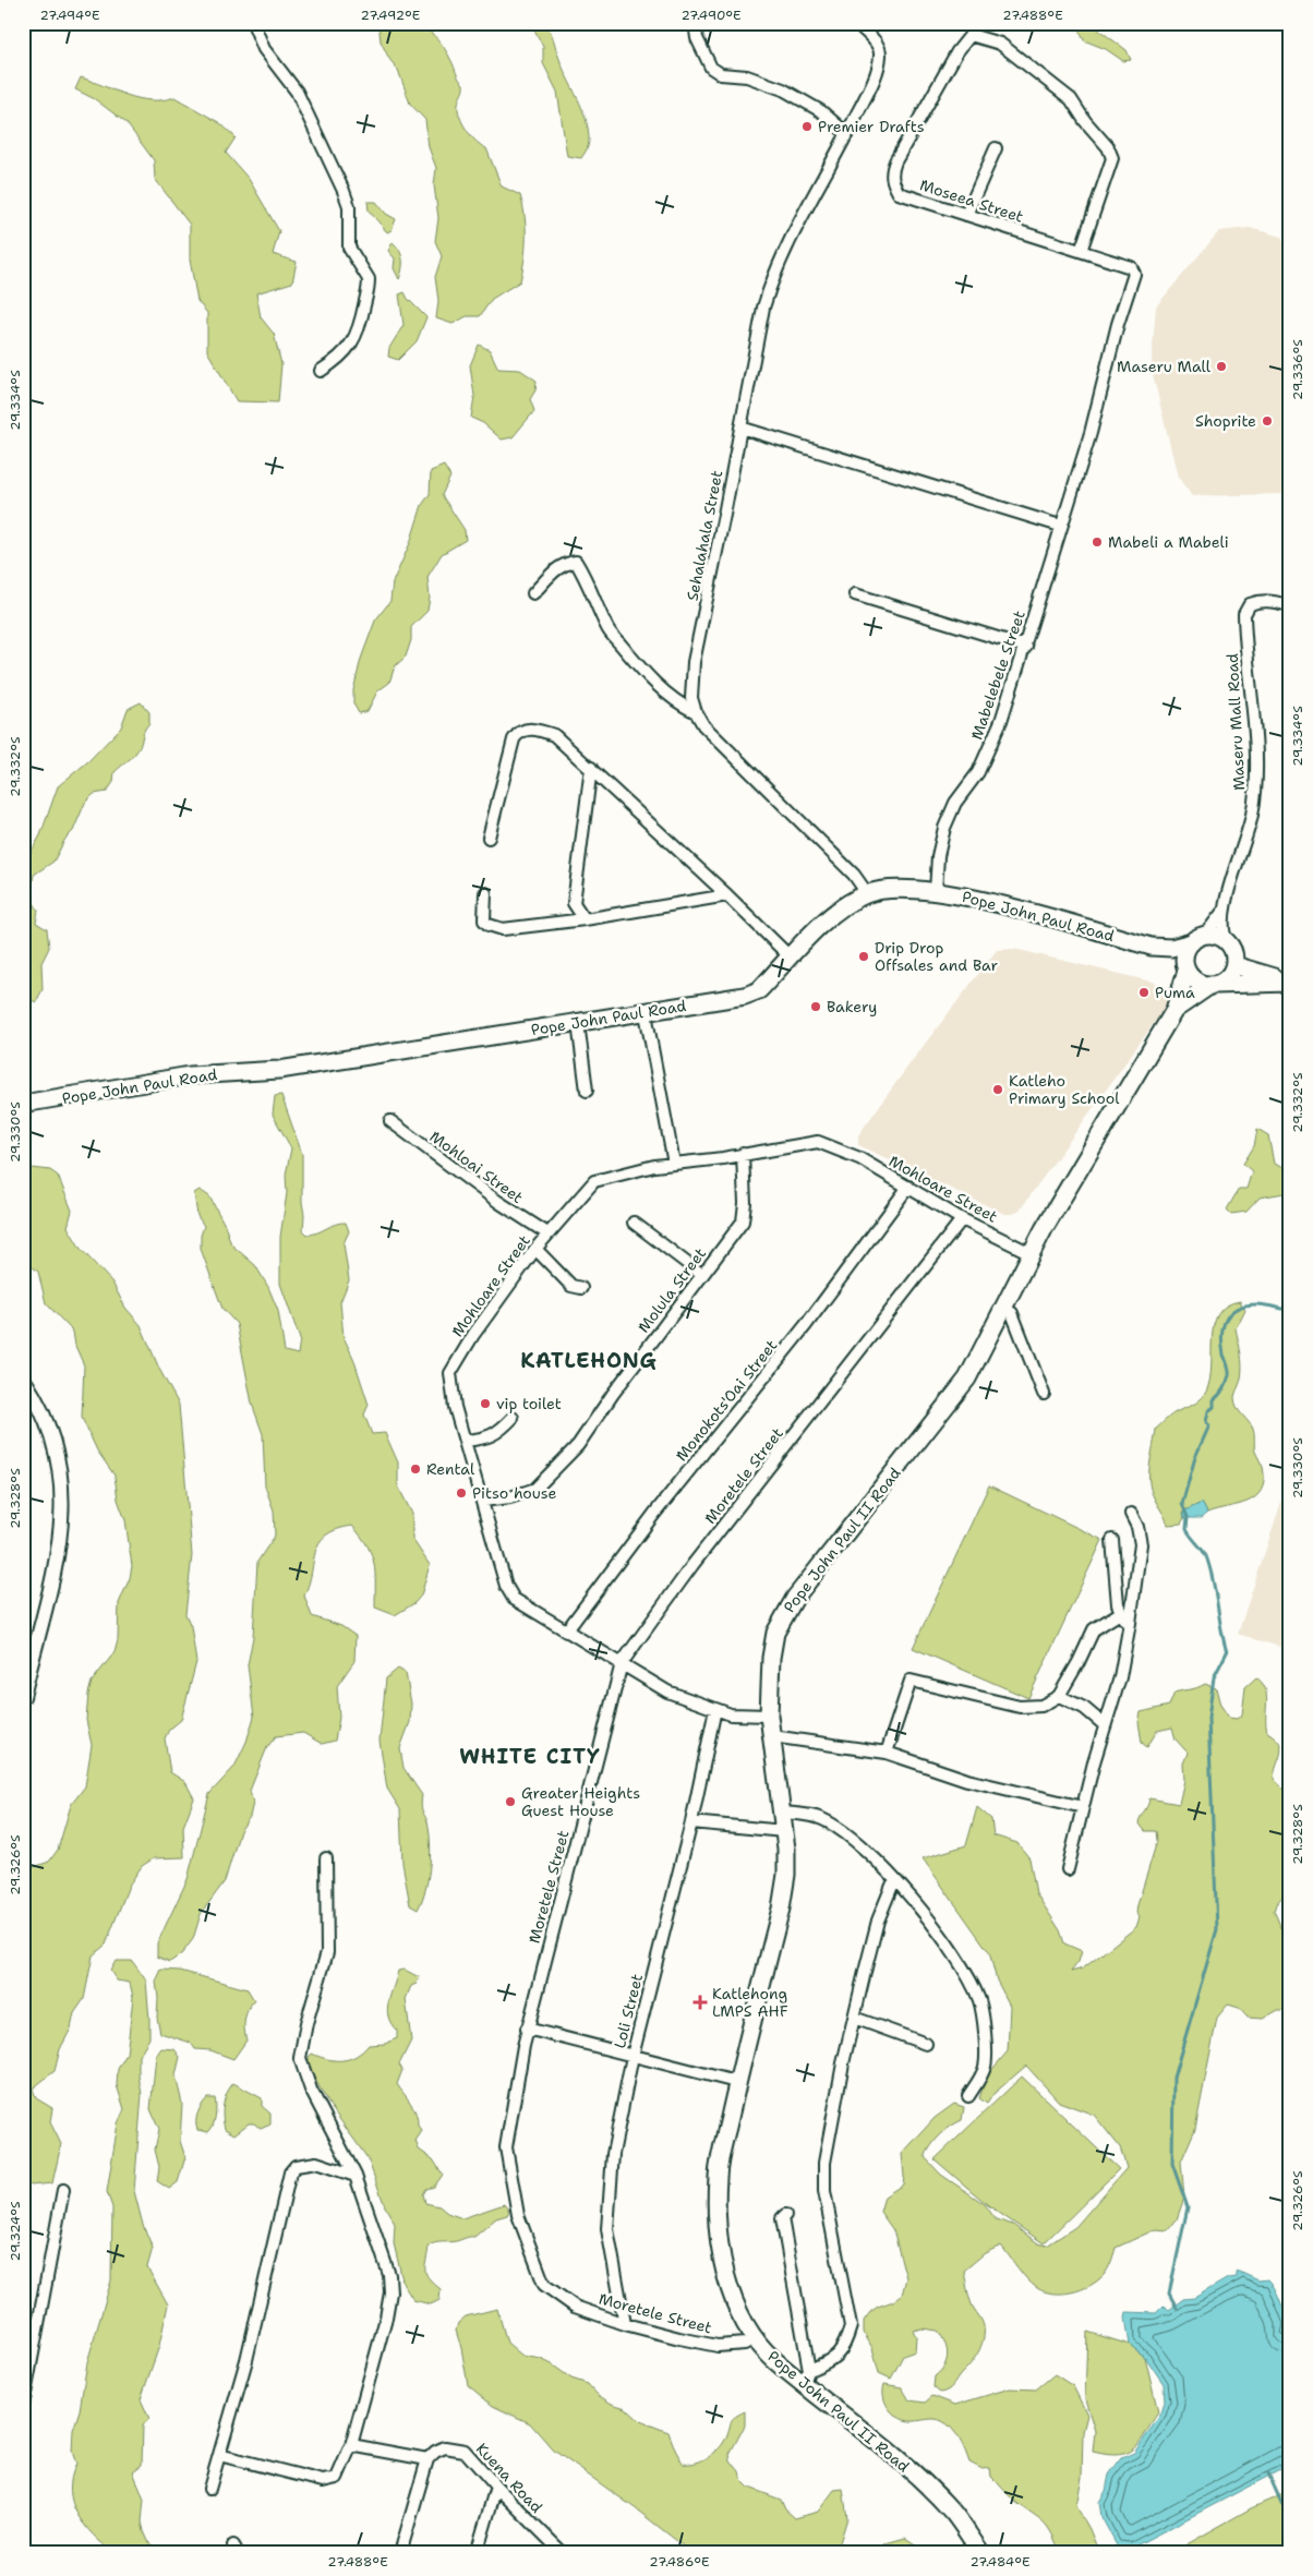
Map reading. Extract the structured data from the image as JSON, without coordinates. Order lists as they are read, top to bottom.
{
  "streets": {
    "main road": ["Pope John Paul Road", "Pope John Paul II Road"],
    "street": [
      "Moseea Street",
      "Sehalahala Street",
      "Mabelebele Street",
      "Maseru Mall Road",
      "Mohloai Street",
      "Mohloare Street",
      "Molula Street",
      "Monokots'Oai Street",
      "Moretele Street",
      "Loli Street",
      "Kuena Road"
    ]
  },
  "crossings": [
    ["Moseea Street", "Mabelebele Street"],
    ["Sehalahala Street", "Pope John Paul Road"],
    ["Mabelebele Street", "Pope John Paul Road"],
    ["Maseru Mall Road", "Pope John Paul Road"],
    ["Mohloai Street", "Mohloare Street"],
    ["Mohloare Street", "Molula Street"],
    ["Mohloare Street", "Monokots'Oai Street"],
    ["Mohloare Street", "Moretele Street"],
    ["Mohloare Street", "Pope John Paul II Road"],
    ["Mohloare Street", "Loli Street"],
    ["Moretele Street", "Pope John Paul II Road"],
    ["Moretele Street", "Loli Street"]
  ],
  "districts": ["KATLEHONG", "WHITE CITY"],
  "places": {
    "other": [
      "Premier Drafts",
      "Maseru Mall",
      "Shoprite",
      "Mabeli a Mabeli",
      "Drip Drop Offsales and Bar",
      "Puma",
      "Bakery",
      "Katleho Primary School",
      "vip toilet",
      "Rental",
      "Pitso house",
      "Greater Heights Guest House"
    ],
    "health": ["Katlehong LMPS AHF"]
  },
  "coordinates": [
    "27.494°E",
    "27.492°E",
    "27.490°E",
    "27.488°E",
    "29.336°S",
    "29.334°S",
    "29.332°S",
    "29.330°S",
    "29.328°S",
    "29.326°S",
    "29.324°S",
    "27.486°E",
    "27.484°E"
  ]
}
